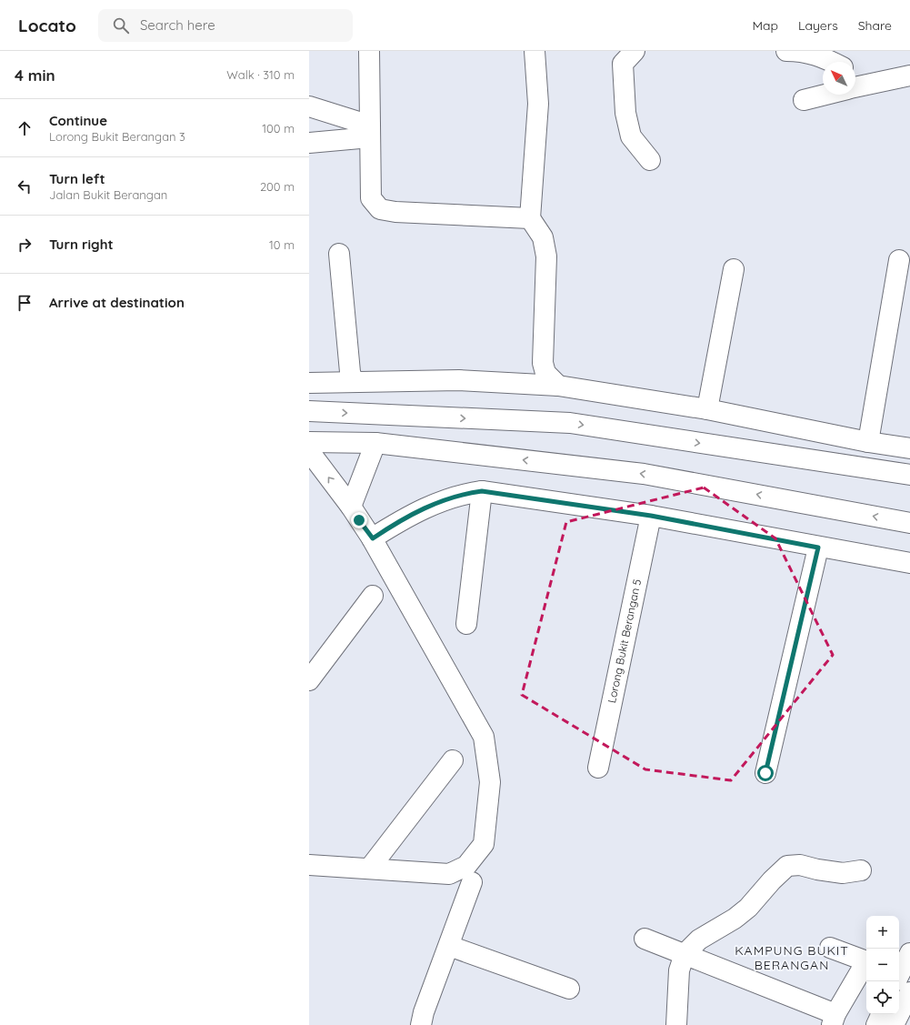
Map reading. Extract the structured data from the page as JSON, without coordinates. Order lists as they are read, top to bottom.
{
  "streets": {
    "main road": ["Lorong Bukit Berangan 5"]
  },
  "districts": ["KAMPUNG BUKIT BERANGAN"],
  "north": "top left",
  "page": {
    "header": "Locato",
    "search": "Search here",
    "nav": ["Map", "Layers", "Share"],
    "heading": ["4 min", "Walk · 310 m"],
    "list": [
      ["Continue", "Lorong Bukit Berangan 3", "100 m"],
      ["Turn left", "Jalan Bukit Berangan", "200 m"],
      ["Turn right", "10 m"],
      "Arrive at destination"
    ],
    "map_buttons": ["+", "−"]
  }
}
